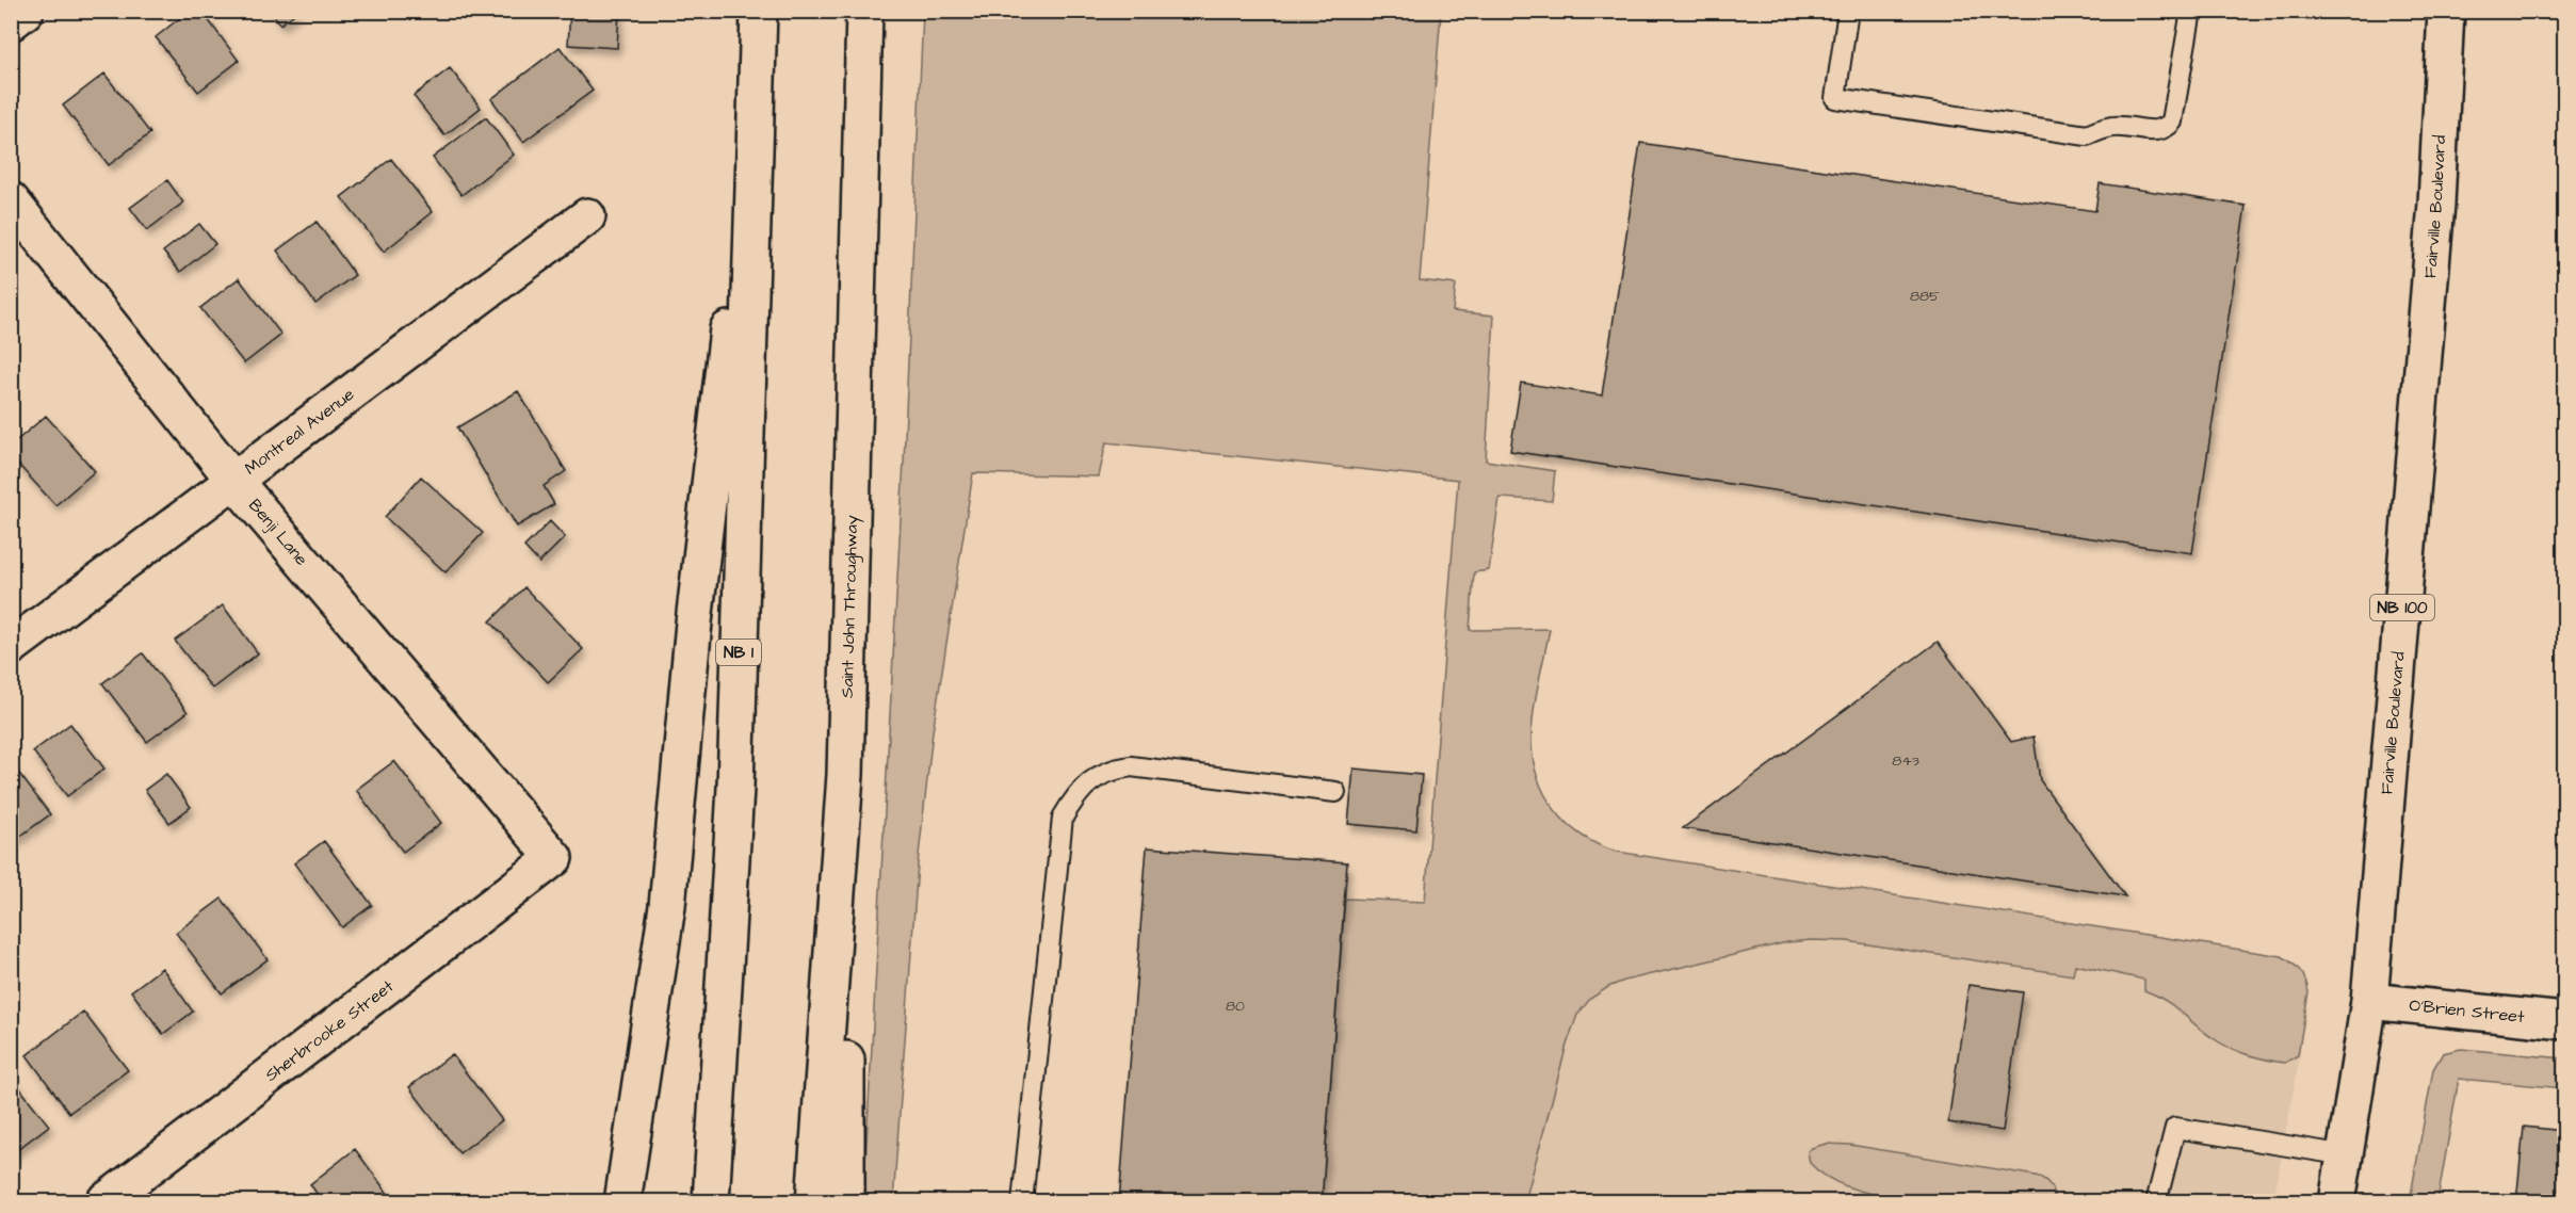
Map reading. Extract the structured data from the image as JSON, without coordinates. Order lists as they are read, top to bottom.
{
  "streets": {
    "main road": [
      "Fairville Boulevard",
      "Montreal Avenue",
      "Benji Lane",
      "Saint John Throughway",
      "NB 100",
      "NB 1",
      "O'Brien Street",
      "Sherbrooke Street"
    ]
  },
  "crossings": [
    ["Fairville Boulevard", "O'Brien Street"],
    ["Montreal Avenue", "Benji Lane"],
    ["Benji Lane", "Sherbrooke Street"]
  ],
  "house_numbers": ["885", "843", "80"]
}
